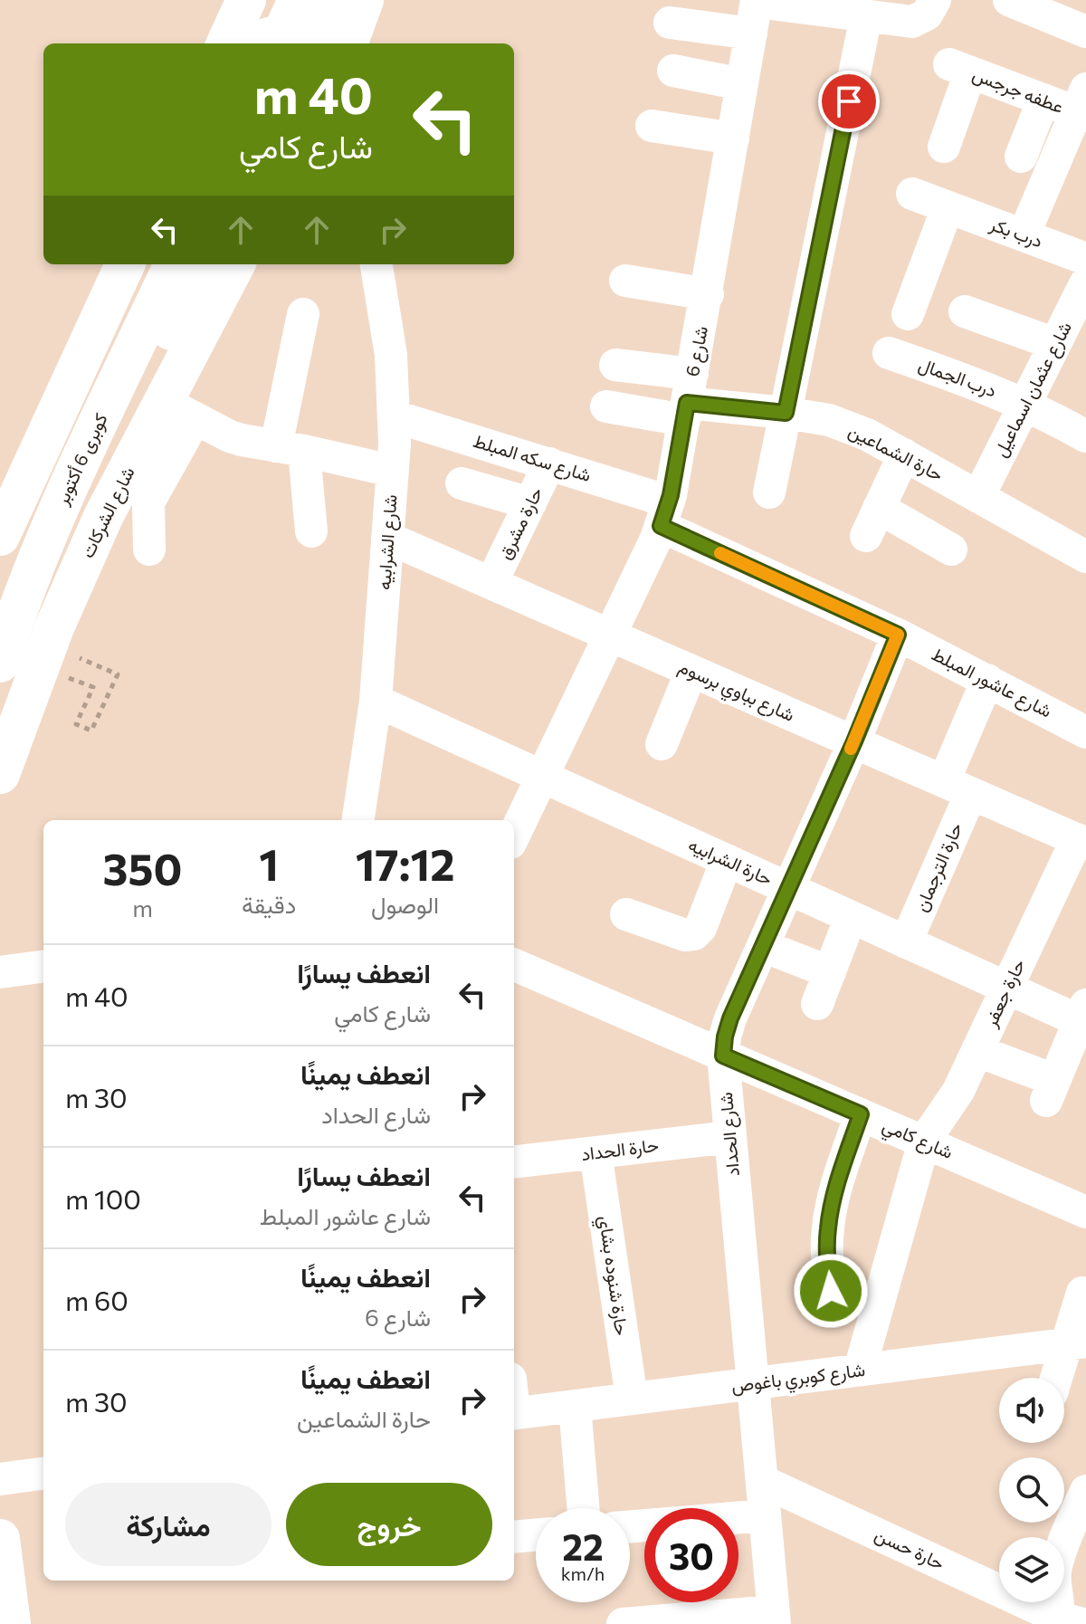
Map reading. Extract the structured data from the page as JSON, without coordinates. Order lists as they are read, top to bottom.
{
  "streets": {
    "main road": ["كوبرى 6 أكتوبر", "شارع الشركات"],
    "street": [
      "عطفه جرجس",
      "درب بكر",
      "شارع 6",
      "درب الجمال",
      "شارع عثمان اسماعيل",
      "حارة الشماعين",
      "شارع سكه المبلط",
      "حارة مشرق",
      "شارع الشرابيه",
      "شارع عاشور المبلط",
      "شارع بباوي برسوم",
      "حارة الشرابيه",
      "حارة الترجمان",
      "حارة جعفر",
      "شارع الحداد",
      "شارع كامي",
      "حارة الحداد",
      "حارة شنوده بشاي",
      "شارع كوبري باغوص",
      "حارة حسن"
    ]
  },
  "crossings": [
    ["شارع 6", "حارة الشماعين"],
    ["شارع 6", "شارع سكه المبلط"],
    ["شارع 6", "شارع عاشور المبلط"],
    ["شارع 6", "شارع بباوي برسوم"],
    ["شارع 6", "حارة الشرابيه"],
    ["درب الجمال", "شارع عثمان اسماعيل"],
    ["شارع عثمان اسماعيل", "حارة الشماعين"],
    ["شارع سكه المبلط", "حارة مشرق"],
    ["شارع سكه المبلط", "شارع الشرابيه"],
    ["شارع سكه المبلط", "شارع عاشور المبلط"],
    ["حارة مشرق", "شارع بباوي برسوم"],
    ["شارع الشرابيه", "شارع بباوي برسوم"],
    ["شارع الشرابيه", "حارة الشرابيه"],
    ["شارع عاشور المبلط", "حارة الترجمان"],
    ["شارع عاشور المبلط", "شارع الحداد"],
    ["شارع بباوي برسوم", "حارة الترجمان"],
    ["شارع بباوي برسوم", "حارة جعفر"],
    ["شارع بباوي برسوم", "شارع الحداد"],
    ["حارة الشرابيه", "حارة الترجمان"],
    ["حارة الشرابيه", "حارة جعفر"],
    ["حارة الشرابيه", "شارع الحداد"],
    ["حارة جعفر", "شارع كامي"],
    ["حارة جعفر", "شارع كوبري باغوص"],
    ["شارع الحداد", "شارع كامي"],
    ["شارع الحداد", "حارة الحداد"],
    ["شارع الحداد", "شارع كوبري باغوص"],
    ["شارع الحداد", "حارة حسن"],
    ["حارة الحداد", "حارة شنوده بشاي"],
    ["حارة شنوده بشاي", "شارع كوبري باغوص"]
  ],
  "page": {
    "turn": ["40 m", "شارع كامي"],
    "eta": [
      "17:12",
      "الوصول",
      "1",
      "دقيقة",
      "350",
      "m"
    ],
    "list": [
      {
        "name": "انعطف يسارًا",
        "note": "شارع كامي",
        "value": "40 m"
      },
      {
        "name": "انعطف يمينًا",
        "note": "شارع الحداد",
        "value": "30 m"
      },
      {
        "name": "انعطف يسارًا",
        "note": "شارع عاشور المبلط",
        "value": "100 m"
      },
      {
        "name": "انعطف يمينًا",
        "note": "شارع 6",
        "value": "60 m"
      },
      {
        "name": "انعطف يمينًا",
        "note": "حارة الشماعين",
        "value": "30 m"
      }
    ],
    "buttons": ["خروج", "مشاركة"],
    "speed": "22 km/h",
    "limit": "30"
  }
}
